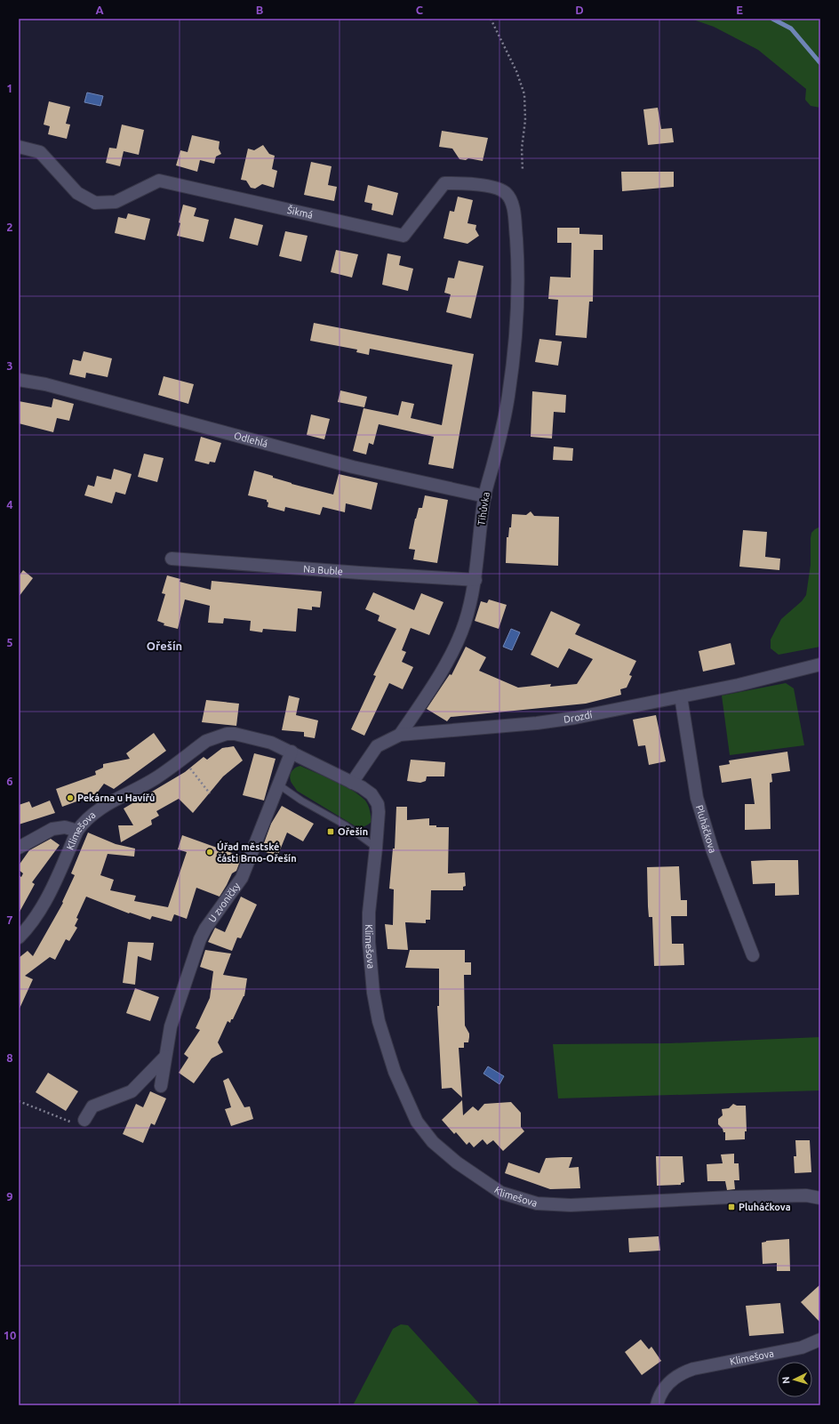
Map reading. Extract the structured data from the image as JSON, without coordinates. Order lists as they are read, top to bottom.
{
  "streets": {
    "street": [
      "Šikmá",
      "Odlehlá",
      "Tihůvka",
      "Na Buble",
      "Drozdí",
      "Pluháčkova",
      "Klimešova",
      "U zvoničky"
    ]
  },
  "crossings": [
    ["Šikmá", "Tihůvka"],
    ["Odlehlá", "Tihůvka"],
    ["Tihůvka", "Na Buble"],
    ["Tihůvka", "Drozdí"],
    ["Drozdí", "Pluháčkova"],
    ["Drozdí", "Klimešova"],
    ["Klimešova", "U zvoničky"]
  ],
  "districts": ["Ořešín"],
  "places": {
    "other": ["Pekárna u Havířů", "Úřad městské části Brno-Ořešín"],
    "transit": ["Ořešín", "Pluháčkova"]
  },
  "north": "left",
  "grid": {
    "columns": [
      "A",
      "B",
      "C",
      "D",
      "E"
    ],
    "rows": [
      "1",
      "2",
      "3",
      "4",
      "5",
      "6",
      "7",
      "8",
      "9",
      "10"
    ]
  }
}
